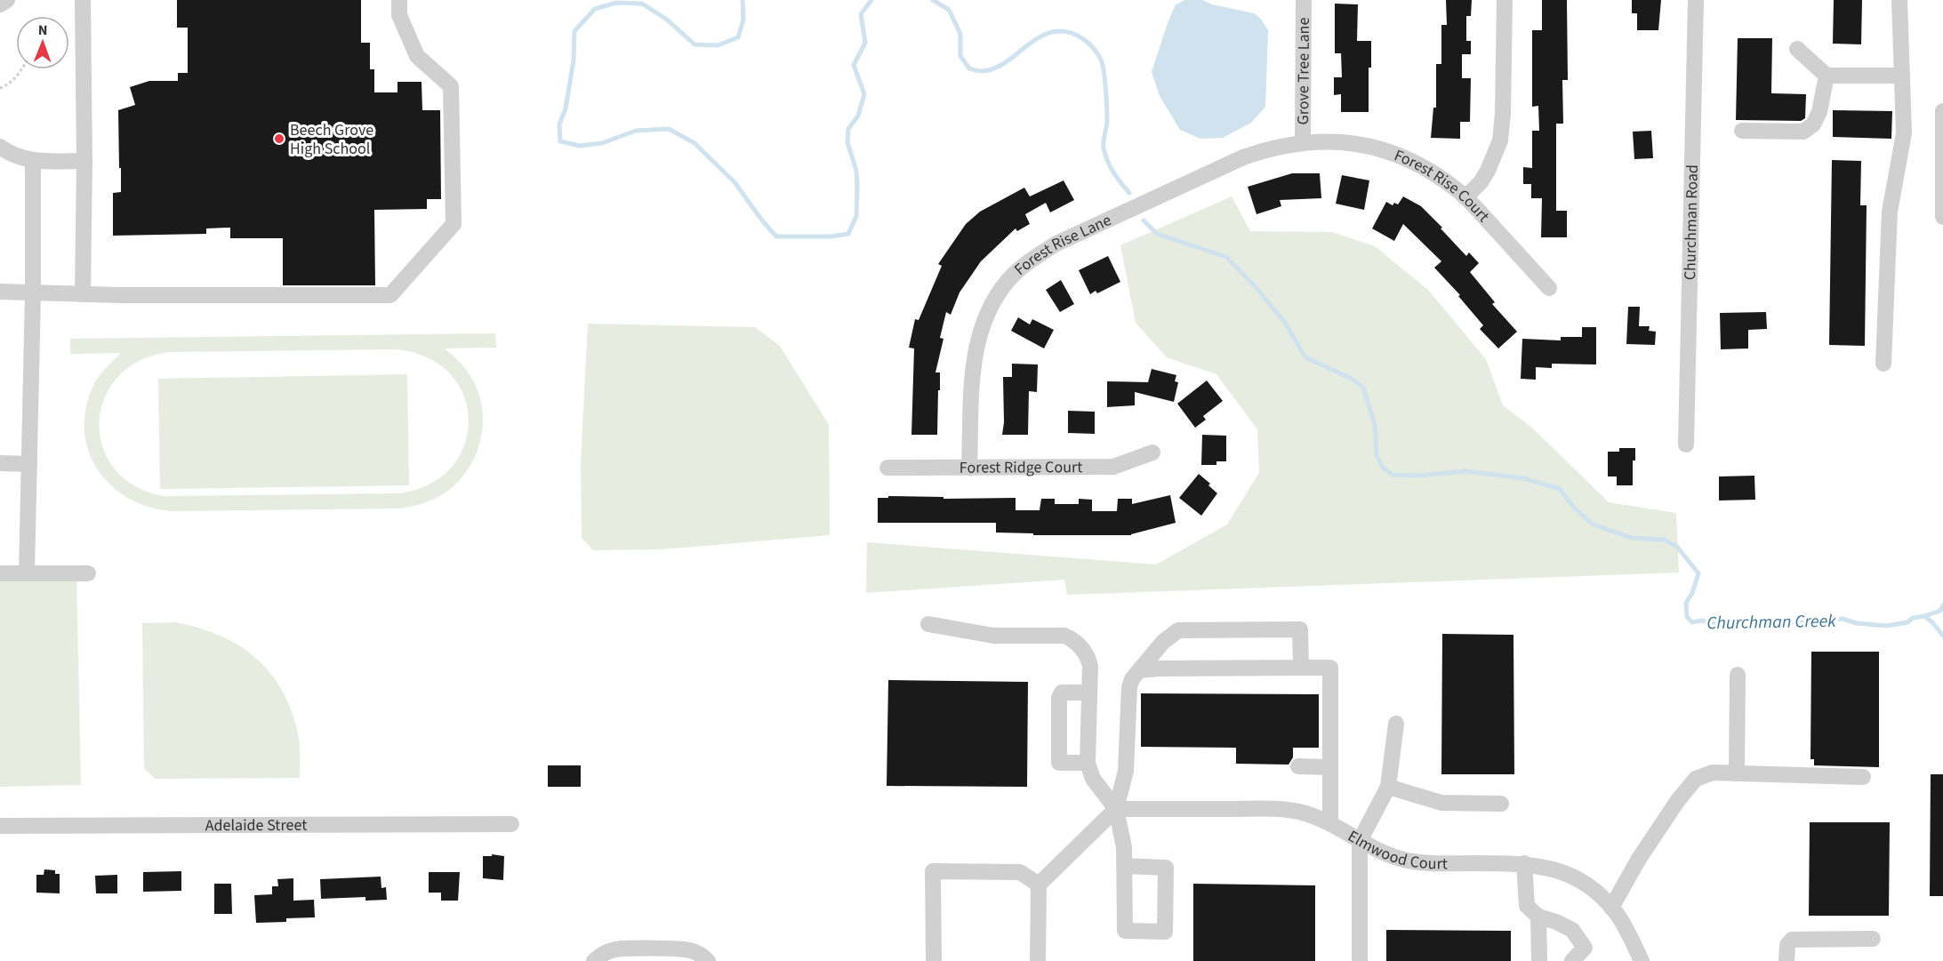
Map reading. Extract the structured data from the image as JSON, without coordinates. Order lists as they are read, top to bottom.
{
  "streets": {
    "street": [
      "Grove Tree Lane",
      "Forest Rise Court",
      "Churchman Road",
      "Forest Rise Lane",
      "Forest Ridge Court",
      "Adelaide Street",
      "Elmwood Court"
    ]
  },
  "crossings": [
    ["Grove Tree Lane", "Forest Rise Court"],
    ["Grove Tree Lane", "Forest Rise Lane"],
    ["Forest Rise Court", "Forest Rise Lane"],
    ["Forest Rise Lane", "Forest Ridge Court"]
  ],
  "water": ["Churchman Creek"],
  "places": ["Beech Grove High School"],
  "north": "top"
}
